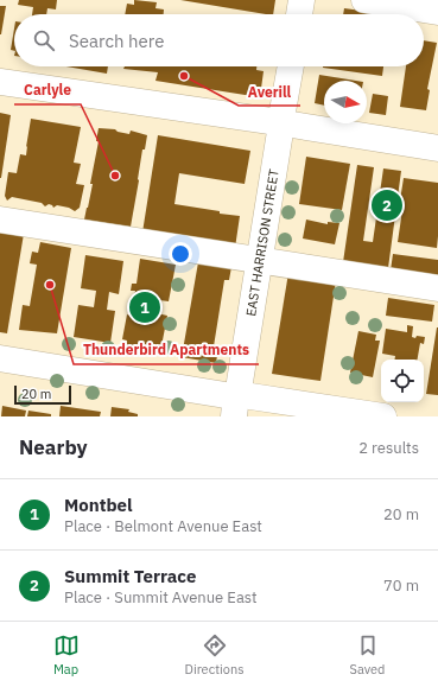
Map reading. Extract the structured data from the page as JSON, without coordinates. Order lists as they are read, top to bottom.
{
  "streets": {
    "street": ["EAST HARRISON STREET"]
  },
  "places": ["Averill", "Carlyle", "Thunderbird Apartments"],
  "scale_bar": "20 m",
  "north": "right",
  "page": {
    "search": "Search here",
    "pins": ["2", "1"],
    "scale": "20 m",
    "heading": ["Nearby", "2 results"],
    "list": [
      {
        "mark": "1",
        "name": "Montbel",
        "note": "Place · Belmont Avenue East",
        "value": "20 m"
      },
      {
        "mark": "2",
        "name": "Summit Terrace",
        "note": "Place · Summit Avenue East",
        "value": "70 m"
      }
    ],
    "nav": ["Map", "Directions", "Saved"]
  }
}
